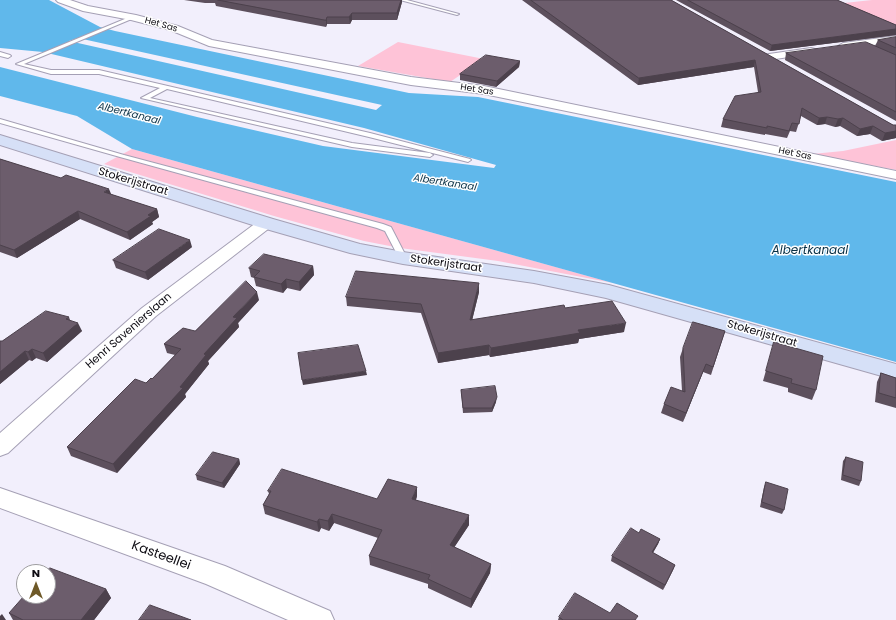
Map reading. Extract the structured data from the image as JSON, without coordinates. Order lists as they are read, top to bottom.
{
  "streets": {
    "street": [
      "Het Sas",
      "Stokerijstraat",
      "Henri Savenierslaan",
      "Kasteellei"
    ]
  },
  "crossings": [
    ["Stokerijstraat", "Henri Savenierslaan"]
  ],
  "water": ["Albertkanaal"],
  "north": "top"
}
